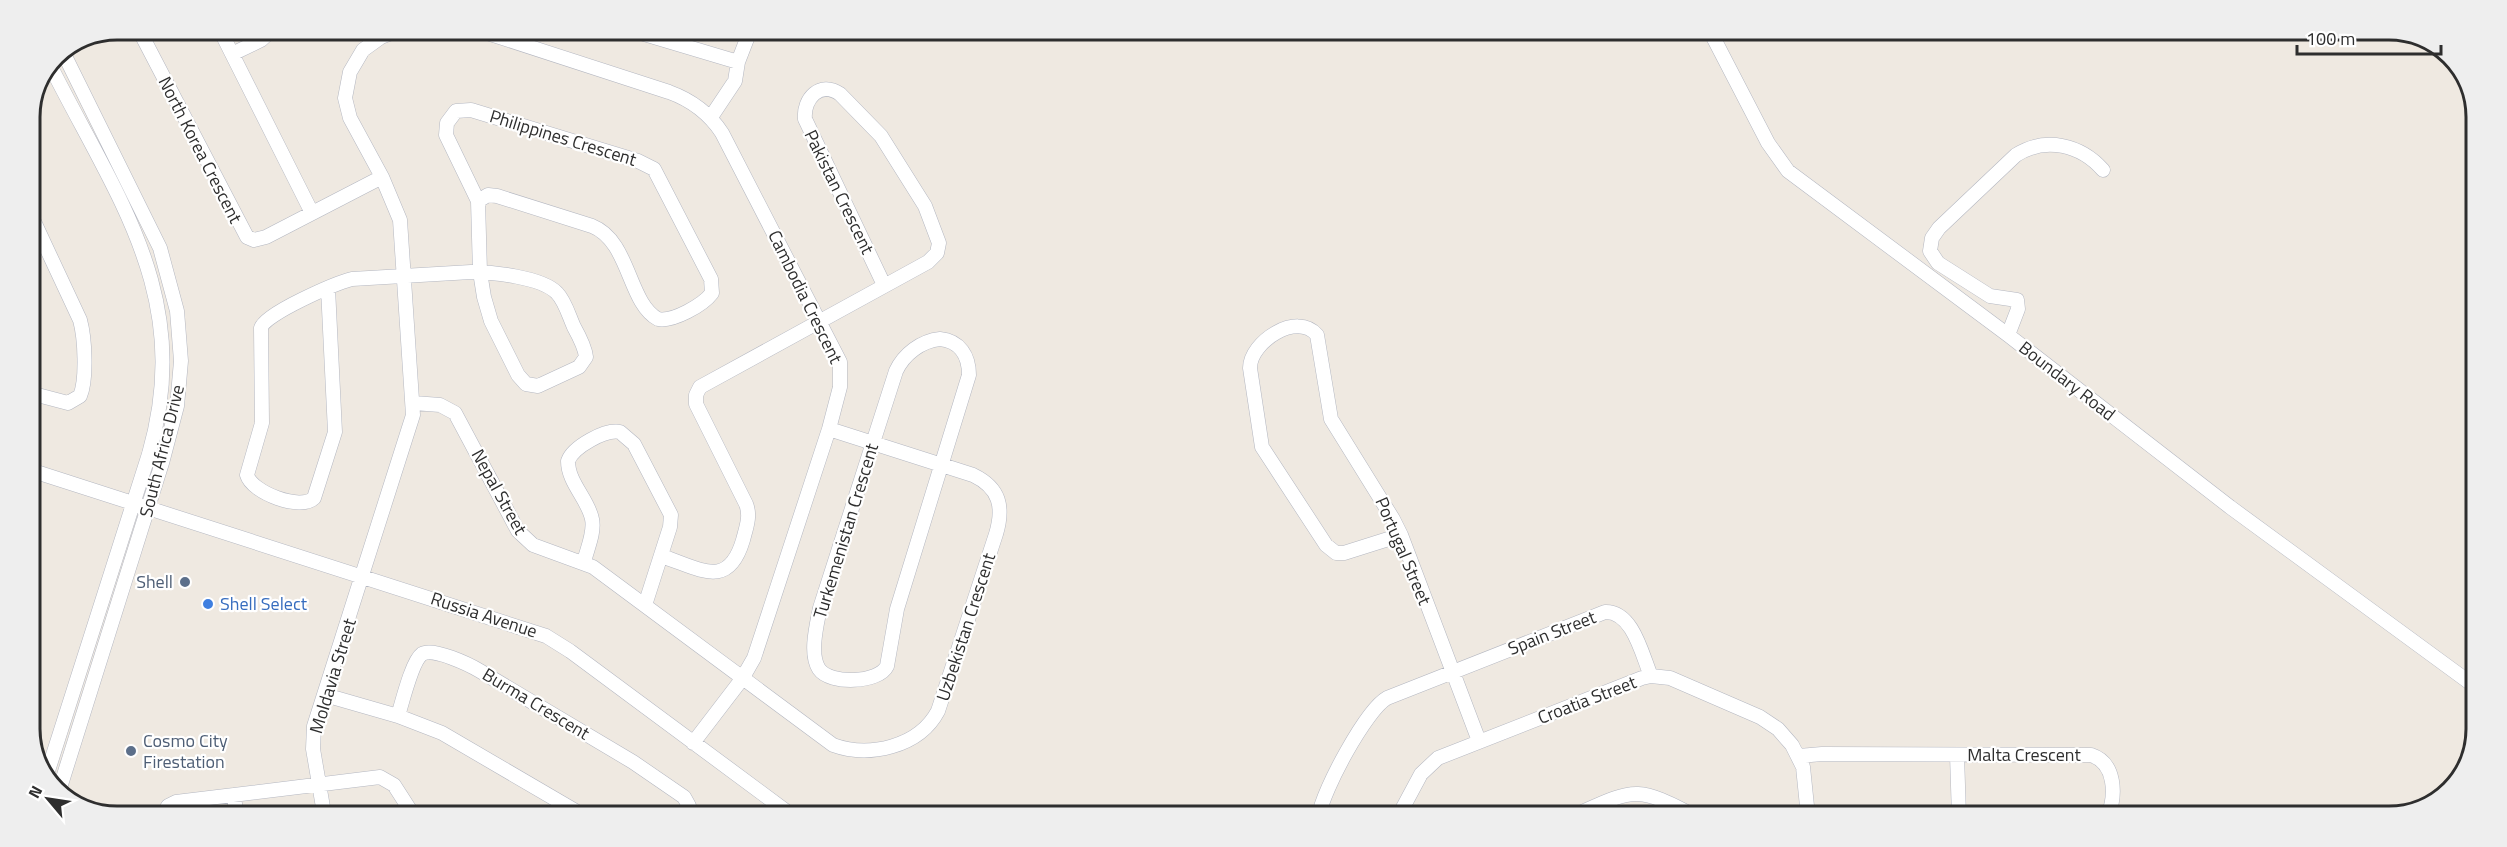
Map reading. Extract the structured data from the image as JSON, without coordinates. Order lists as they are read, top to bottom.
{
  "streets": {
    "street": [
      "Philippines Crescent",
      "North Korea Crescent",
      "Pakistan Crescent",
      "Cambodia Crescent",
      "Boundary Road",
      "South Africa Drive",
      "Nepal Street",
      "Turkemenistan Crescent",
      "Portugal Street",
      "Russia Avenue",
      "Uzbekistan Crescent",
      "Spain Street",
      "Moldavia Street",
      "Croatia Street",
      "Burma Crescent",
      "Malta Crescent"
    ]
  },
  "crossings": [
    ["Pakistan Crescent", "Cambodia Crescent"],
    ["Cambodia Crescent", "Nepal Street"],
    ["Cambodia Crescent", "Russia Avenue"],
    ["Cambodia Crescent", "Uzbekistan Crescent"],
    ["South Africa Drive", "Russia Avenue"],
    ["Nepal Street", "Uzbekistan Crescent"],
    ["Turkemenistan Crescent", "Uzbekistan Crescent"],
    ["Portugal Street", "Spain Street"],
    ["Portugal Street", "Croatia Street"],
    ["Russia Avenue", "Moldavia Street"],
    ["Spain Street", "Croatia Street"],
    ["Croatia Street", "Malta Crescent"]
  ],
  "places": ["Shell", "Shell Select", "Cosmo City Firestation"],
  "scale_bar": "100 m",
  "north": "top left"
}
